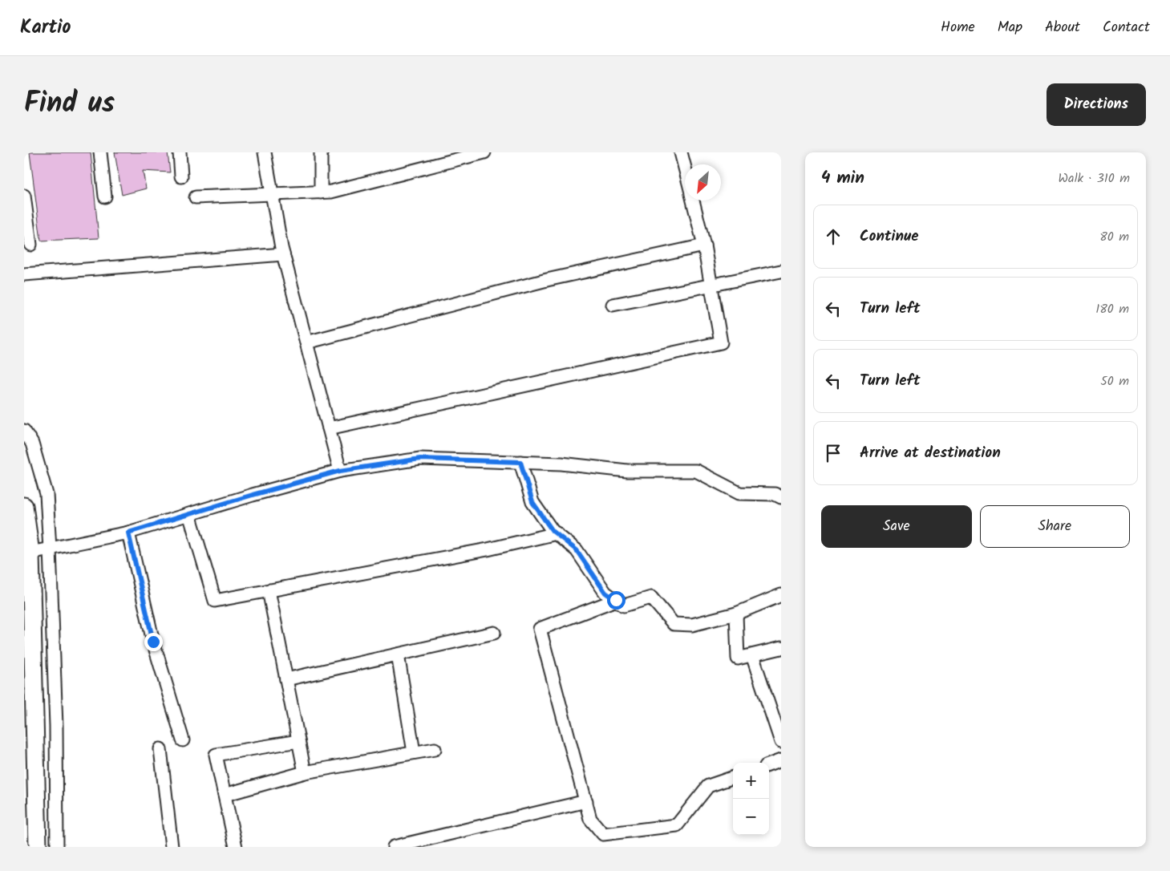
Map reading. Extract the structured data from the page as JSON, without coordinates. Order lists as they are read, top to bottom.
{
  "north": "bottom left",
  "page": {
    "header": "Kartio",
    "nav": [
      "Home",
      "Map",
      "About",
      "Contact"
    ],
    "title": "Find us",
    "buttons": [
      "Directions",
      ["Save", "Share"]
    ],
    "heading": ["4 min", "Walk · 310 m"],
    "list": [
      ["Continue", "80 m"],
      ["Turn left", "180 m"],
      ["Turn left", "50 m"],
      "Arrive at destination"
    ],
    "map_buttons": ["+", "−"]
  }
}
